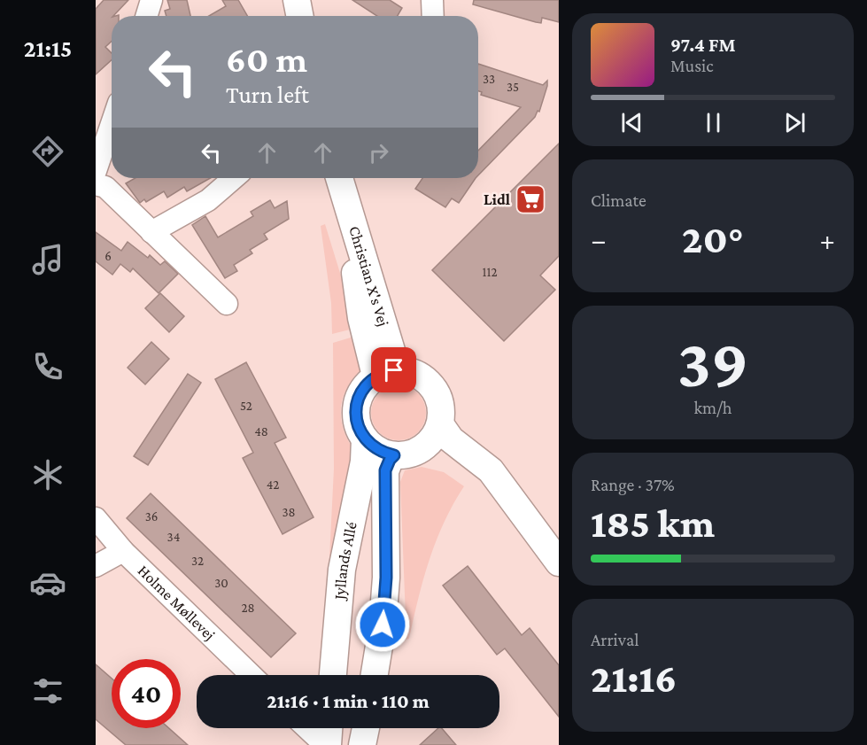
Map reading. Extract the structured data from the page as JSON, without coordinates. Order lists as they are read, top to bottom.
{
  "streets": {
    "street": ["Christian X's Vej", "Jyllands Allé", "Holme Møllevej"]
  },
  "crossings": [
    ["Christian X's Vej", "Jyllands Allé"]
  ],
  "places": {
    "supermarket": ["Lidl"]
  },
  "house_numbers": [
    "33",
    "35",
    "6",
    "112",
    "52",
    "48",
    "42",
    "38",
    "36",
    "34",
    "32",
    "30",
    "28"
  ],
  "page": {
    "tabs": "21:15",
    "turn": ["60 m", "Turn left"],
    "song": ["97.4 FM", "Music"],
    "tile": [
      "Climate",
      ["39", "km/h"],
      ["Range · 37%", "185 km"],
      ["Arrival", "21:16"]
    ],
    "heat": ["−", "20°", "+"],
    "limit": "40",
    "trip": "21:16 · 1 min · 110 m"
  }
}
